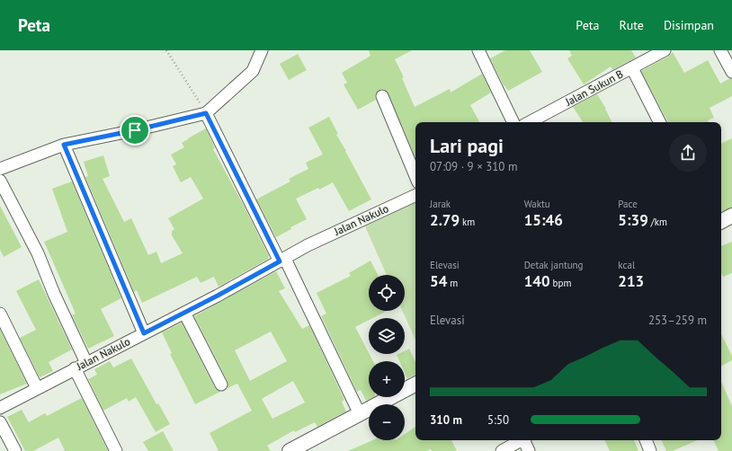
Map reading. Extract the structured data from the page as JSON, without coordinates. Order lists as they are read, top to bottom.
{
  "streets": {
    "street": ["Jalan Sukun B", "Jalan Nakulo"]
  },
  "page": {
    "header": "Peta",
    "nav": ["Peta", "Rute", "Disimpan"],
    "heading": ["Lari pagi", "07:09 · 9 × 310 m"],
    "stats": [
      ["Jarak", "2.79 km"],
      ["Waktu", "15:46"],
      ["Pace", "5:39 /km"],
      ["Elevasi", "54 m"],
      ["Detak jantung", "140 bpm"],
      ["kcal", "213"]
    ],
    "map_buttons": ["+", "−"],
    "chart": ["Elevasi", "253–259 m"],
    "list": [
      {
        "name": "310 m",
        "note": "5:50"
      }
    ]
  }
}
